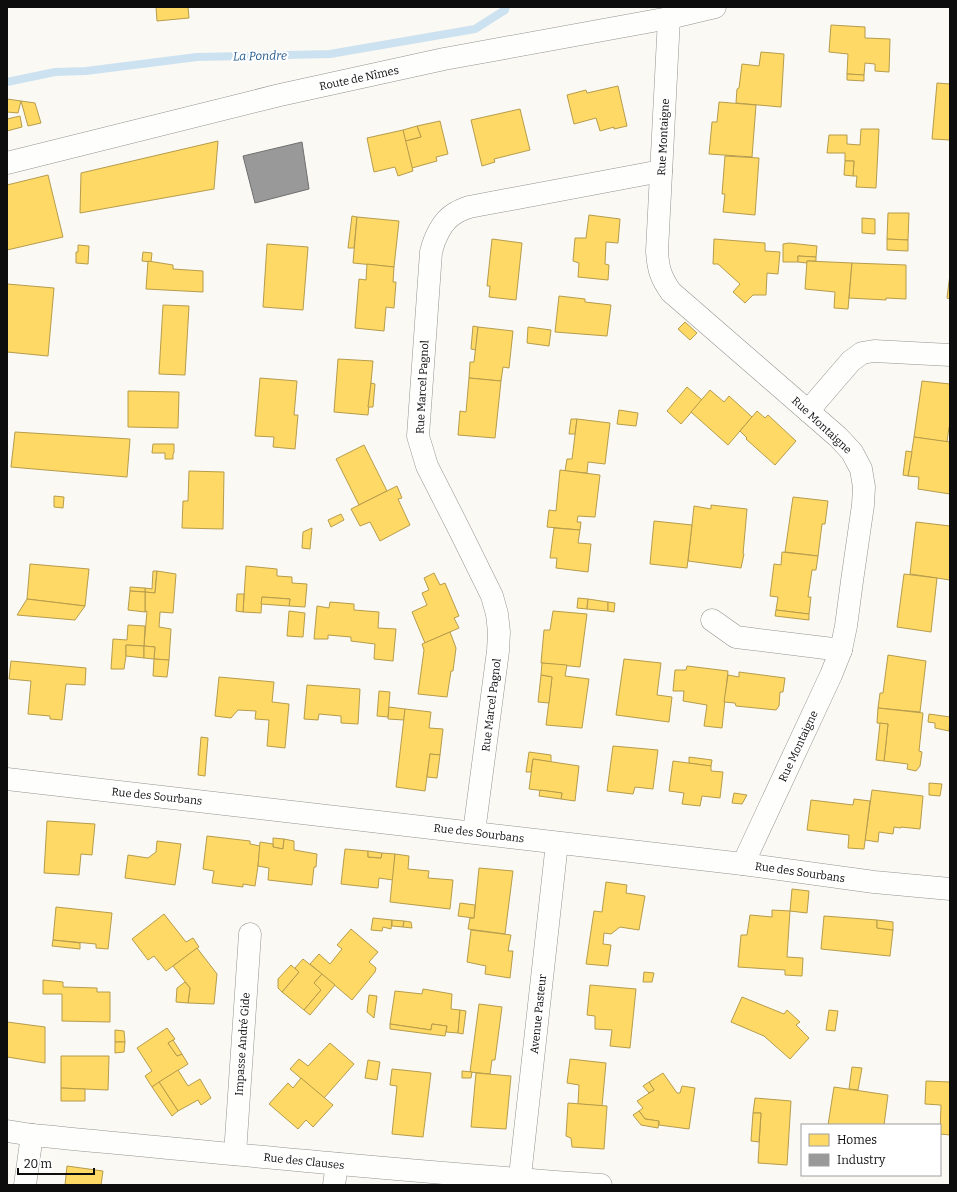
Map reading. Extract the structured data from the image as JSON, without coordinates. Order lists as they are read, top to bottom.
{
  "streets": {
    "street": [
      "Route de Nîmes",
      "Rue Montaigne",
      "Rue Marcel Pagnol",
      "Rue des Sourbans",
      "Avenue Pasteur",
      "Impasse André Gide",
      "Rue des Clauses"
    ]
  },
  "crossings": [
    ["Route de Nîmes", "Rue Montaigne"],
    ["Rue Montaigne", "Rue Marcel Pagnol"],
    ["Rue Montaigne", "Rue des Sourbans"],
    ["Rue Marcel Pagnol", "Rue des Sourbans"],
    ["Rue des Sourbans", "Avenue Pasteur"],
    ["Avenue Pasteur", "Rue des Clauses"],
    ["Impasse André Gide", "Rue des Clauses"]
  ],
  "water": ["La Pondre"],
  "legend": ["Homes", "Industry"],
  "scale_bar": "20 m"
}
